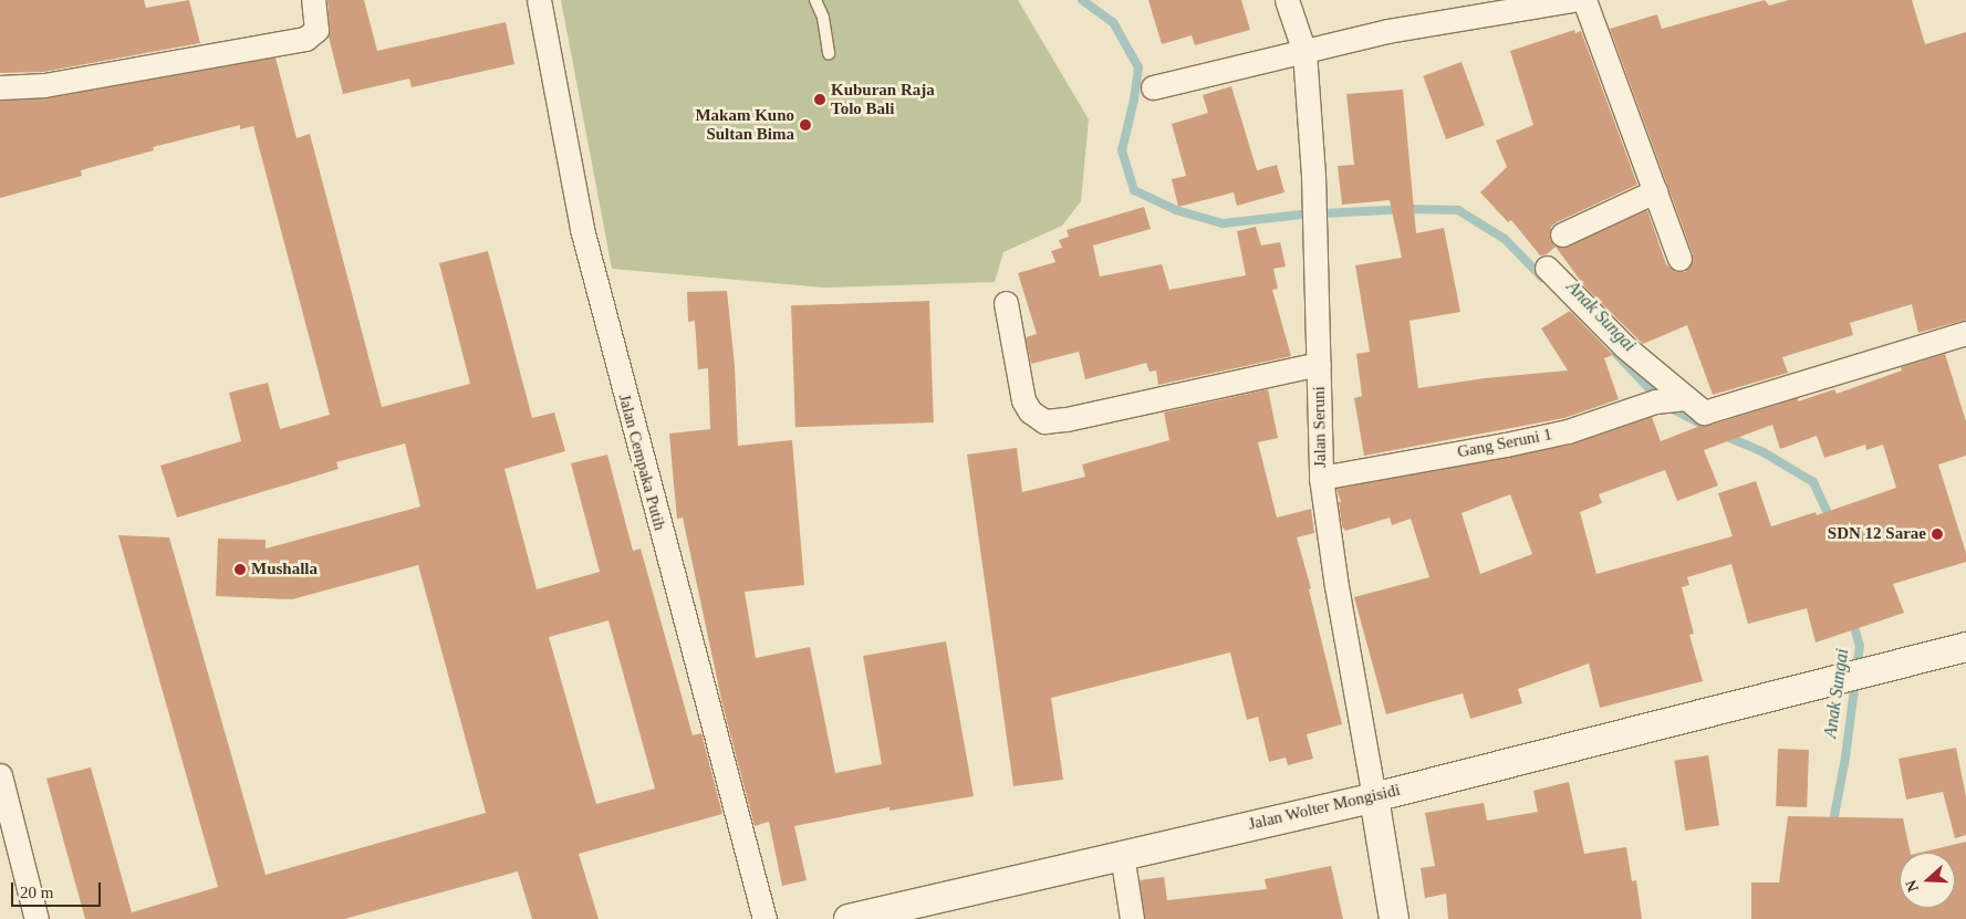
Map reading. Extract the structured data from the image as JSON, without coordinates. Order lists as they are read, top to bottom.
{
  "streets": {
    "street": [
      "Jalan Seruni",
      "Gang Seruni 1",
      "Jalan Cempaka Putih",
      "Jalan Wolter Mongisidi"
    ]
  },
  "crossings": [
    ["Jalan Seruni", "Gang Seruni 1"],
    ["Jalan Seruni", "Jalan Wolter Mongisidi"]
  ],
  "water": ["Anak Sungai"],
  "places": [
    "Kuburan Raja Tolo Bali",
    "Makam Kuno Sultan Bima",
    "SDN 12 Sarae",
    "Mushalla"
  ],
  "scale_bar": "20 m",
  "north": "left"
}
